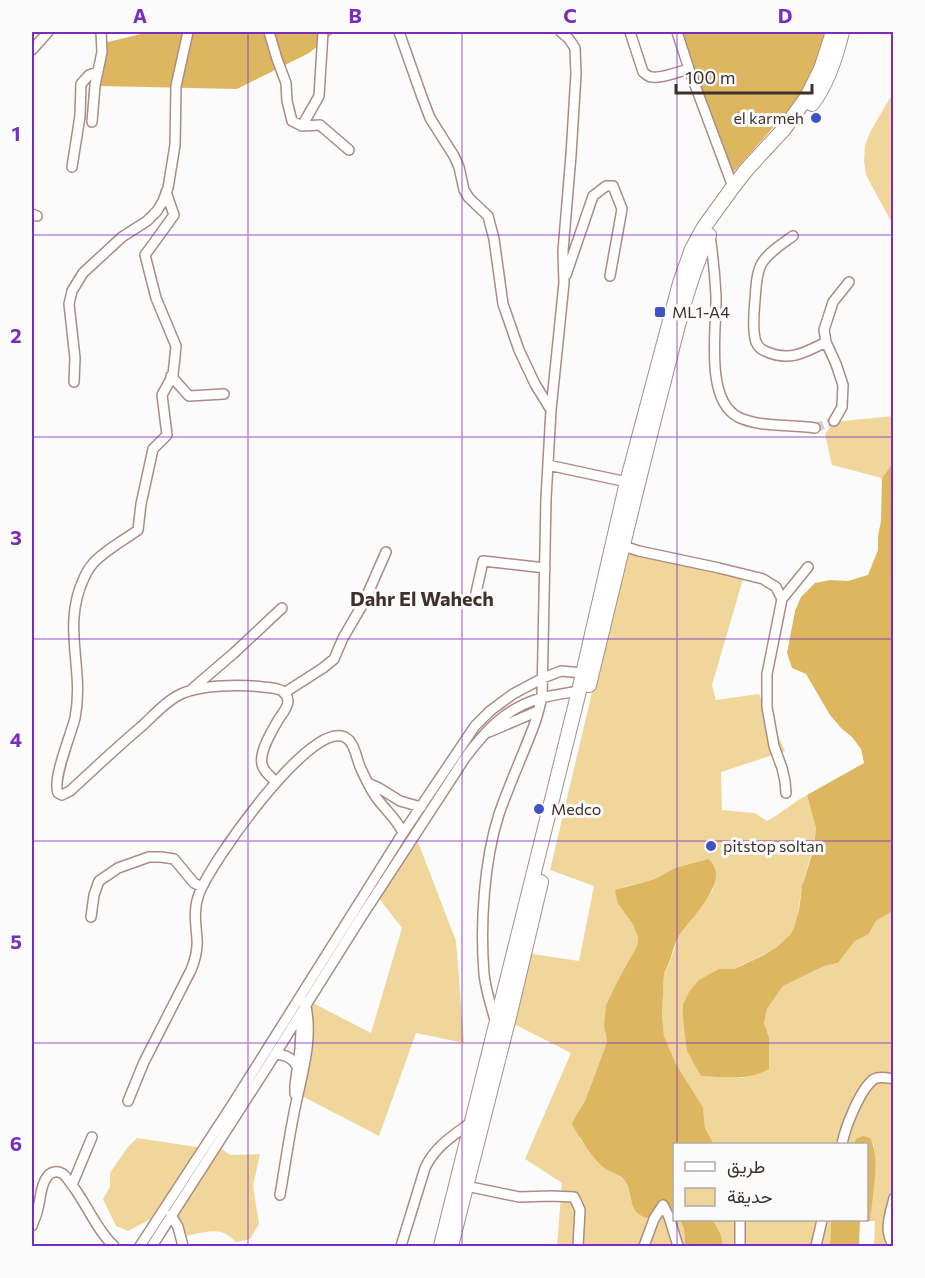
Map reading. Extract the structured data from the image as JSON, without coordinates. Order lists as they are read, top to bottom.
{
  "districts": ["Dahr El Wahech"],
  "places": {
    "other": ["el karmeh", "Medco", "pitstop soltan"],
    "transit": ["ML1-A4"]
  },
  "legend": ["طريق", "حديقة"],
  "scale_bar": "100 m",
  "grid": {
    "columns": [
      "A",
      "B",
      "C",
      "D"
    ],
    "rows": [
      "1",
      "2",
      "3",
      "4",
      "5",
      "6"
    ]
  }
}
